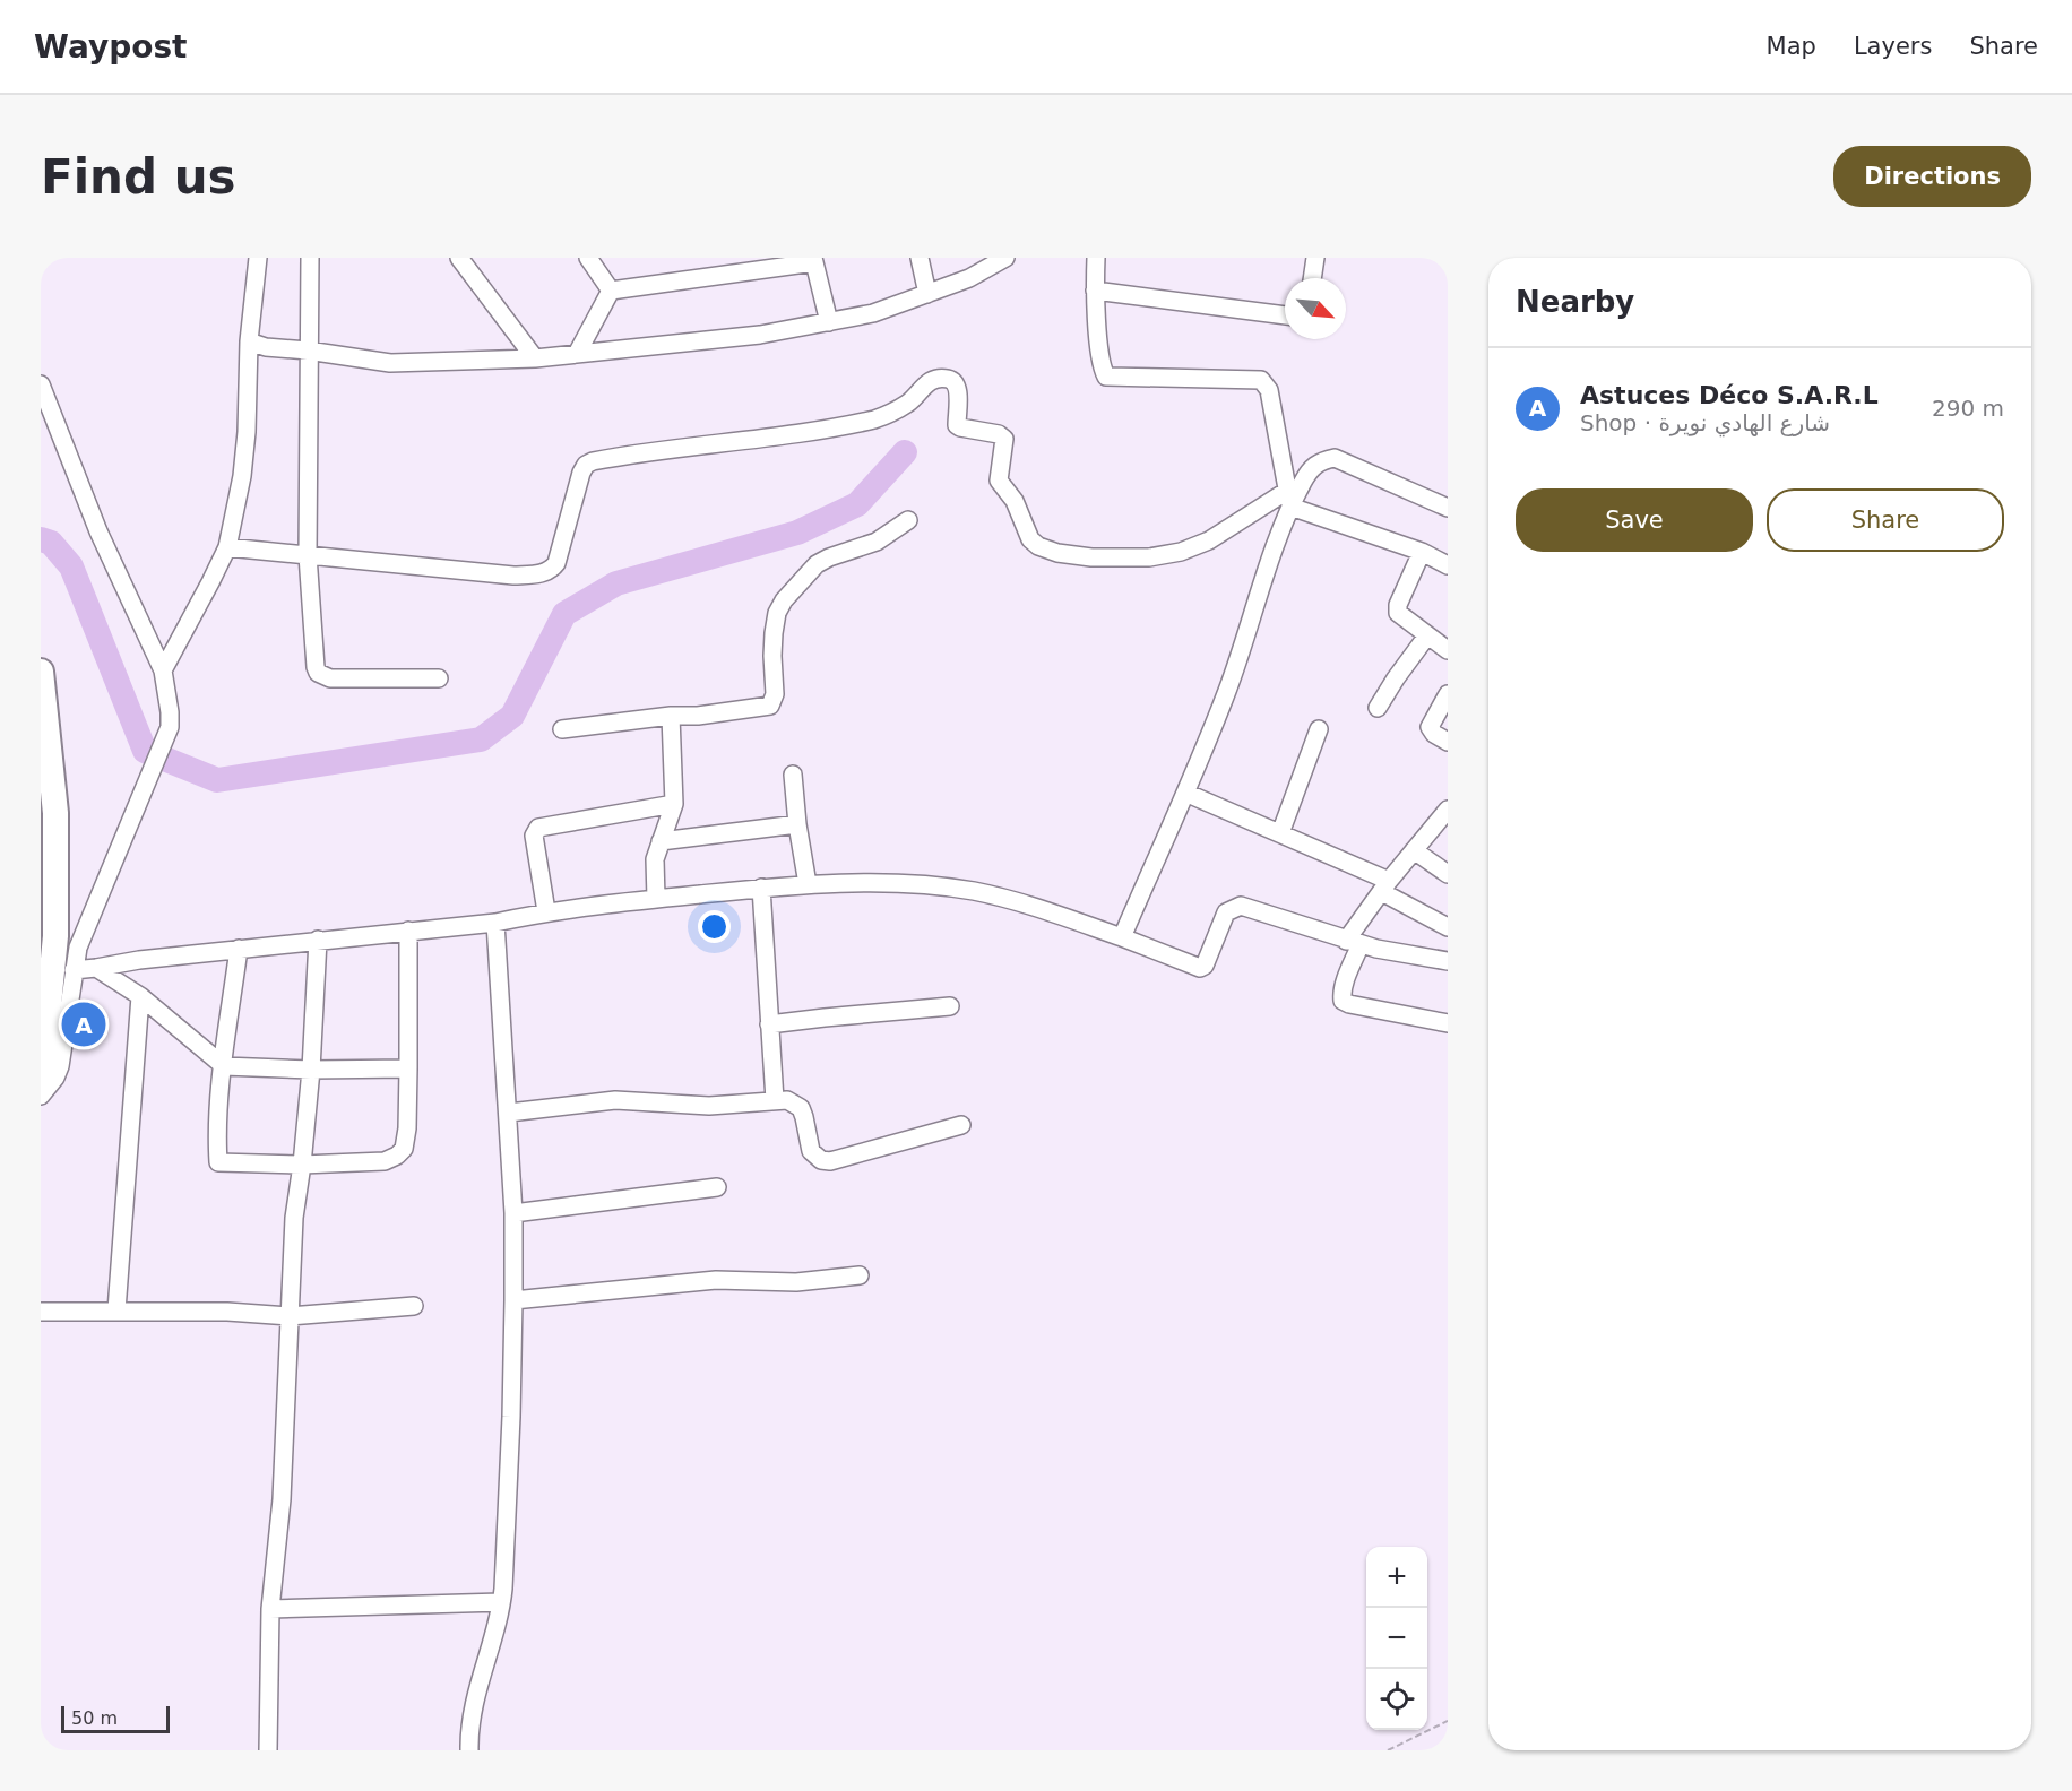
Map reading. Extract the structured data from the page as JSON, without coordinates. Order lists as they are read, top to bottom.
{
  "scale_bar": "50 m",
  "north": "bottom right",
  "page": {
    "header": "Waypost",
    "nav": ["Map", "Layers", "Share"],
    "buttons": [
      "Directions",
      ["Save", "Share"]
    ],
    "title": "Find us",
    "heading": "Nearby",
    "list": [
      {
        "mark": "A",
        "name": "Astuces Déco S.A.R.L",
        "note": "Shop · شارع الهادي نويرة",
        "value": "290 m"
      }
    ],
    "pins": "A",
    "map_buttons": ["+", "−"],
    "scale": "50 m"
  }
}
